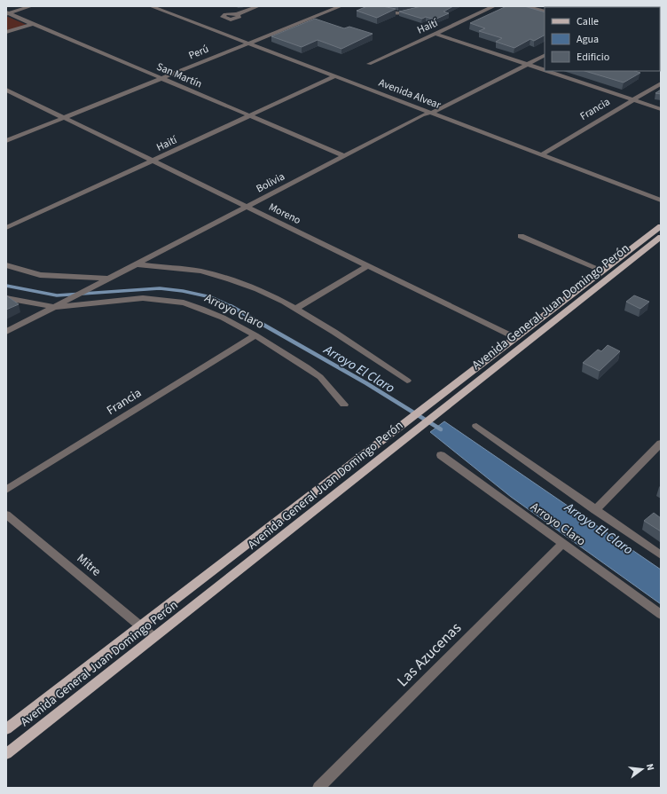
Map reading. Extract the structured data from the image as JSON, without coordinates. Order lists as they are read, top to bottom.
{
  "streets": {
    "main road": ["Avenida General Juan Domingo Perón"],
    "street": [
      "Haití",
      "Perú",
      "San Martín",
      "Avenida Alvear",
      "Francia",
      "Bolivia",
      "Moreno",
      "Arroyo Claro",
      "Mitre",
      "Las Azucenas"
    ]
  },
  "crossings": [
    ["Haití", "San Martín"],
    ["Haití", "Avenida Alvear"],
    ["Haití", "Moreno"],
    ["Perú", "San Martín"],
    ["Perú", "Avenida Alvear"],
    ["Perú", "Moreno"],
    ["San Martín", "Bolivia"],
    ["Avenida Alvear", "Francia"],
    ["Avenida Alvear", "Bolivia"],
    ["Francia", "Arroyo Claro"],
    ["Bolivia", "Moreno"],
    ["Bolivia", "Arroyo Claro"],
    ["Moreno", "Avenida General Juan Domingo Perón"],
    ["Avenida General Juan Domingo Perón", "Mitre"],
    ["Arroyo Claro", "Las Azucenas"]
  ],
  "water": ["Arroyo El Claro"],
  "legend": ["Calle", "Agua", "Edificio"],
  "north": "right"
}
